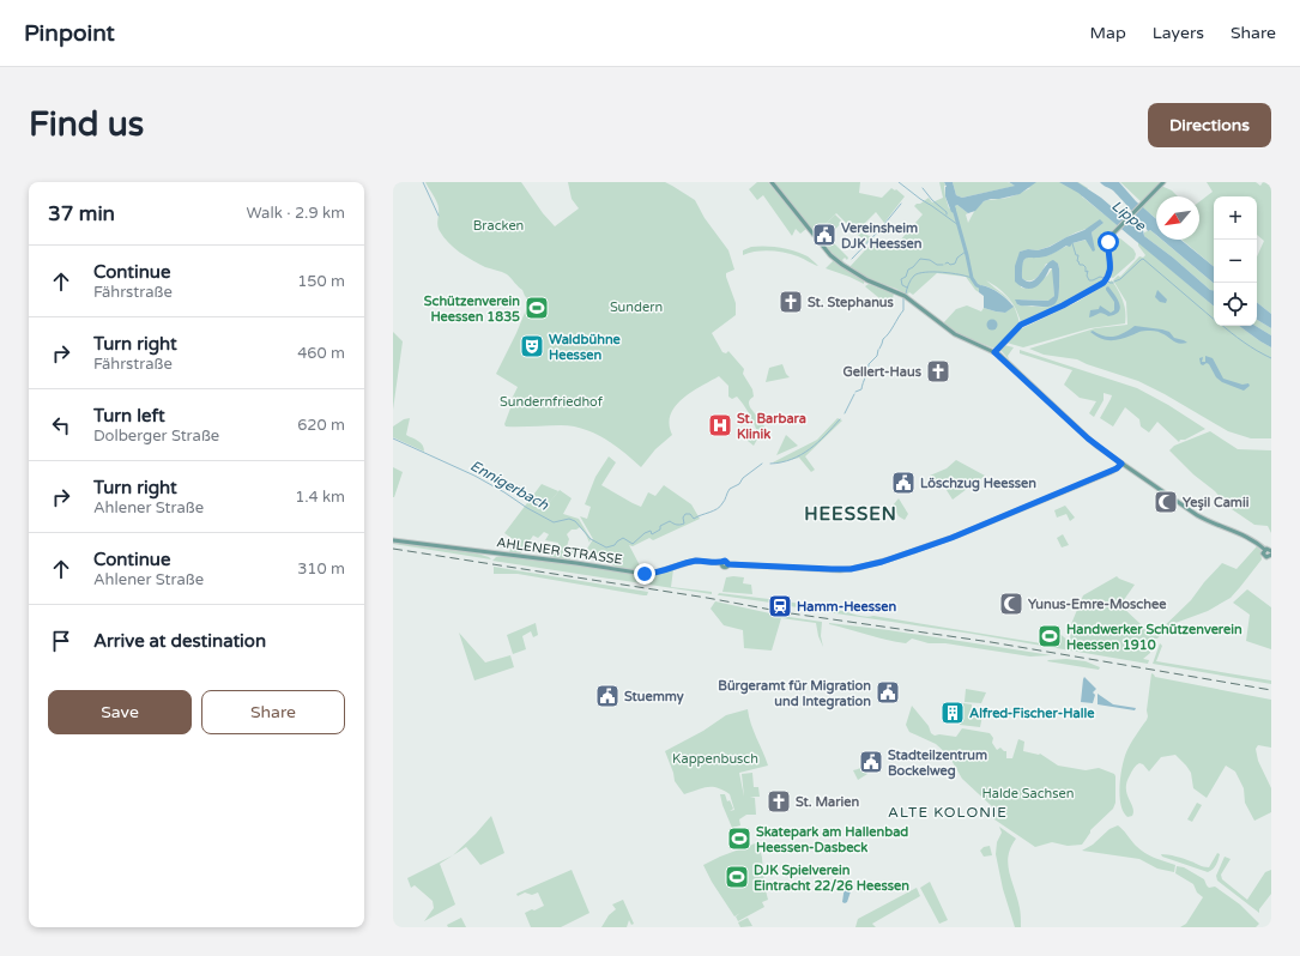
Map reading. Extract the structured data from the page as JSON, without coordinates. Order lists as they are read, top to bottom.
{
  "streets": {
    "main road": ["AHLENER STRASSE"]
  },
  "districts": ["HEESSEN", "ALTE KOLONIE"],
  "water": ["Lippe", "Ennigerbach"],
  "parks": [
    "Bracken",
    "Sundern",
    "Sundernfriedhof",
    "Kappenbusch",
    "Halde Sachsen"
  ],
  "places": {
    "public building": [
      "Vereinsheim DJK Heessen",
      "Löschzug Heessen",
      "Bürgeramt für Migration und Integration",
      "Stuemmy",
      "Stadteilzentrum Bockelweg"
    ],
    "church": ["St. Stephanus", "Gellert-Haus", "St. Marien"],
    "sports": [
      "Schützenverein Heessen 1835",
      "Handwerker Schützenverein Heessen 1910",
      "Skatepark am Hallenbad Heessen-Dasbeck",
      "DJK Spielverein Eintracht 22/26 Heessen"
    ],
    "theatre": ["Waldbühne Heessen"],
    "hospital": ["St. Barbara Klinik"],
    "mosque": ["Yeşil Camii", "Yunus-Emre-Moschee"],
    "station": ["Hamm-Heessen"],
    "building": ["Alfred-Fischer-Halle"]
  },
  "north": "bottom left",
  "page": {
    "header": "Pinpoint",
    "nav": ["Map", "Layers", "Share"],
    "buttons": [
      "Directions",
      ["Save", "Share"]
    ],
    "title": "Find us",
    "heading": ["37 min", "Walk · 2.9 km"],
    "map_buttons": ["+", "−"],
    "list": [
      ["Continue", "Fährstraße", "150 m"],
      ["Turn right", "Fährstraße", "460 m"],
      ["Turn left", "Dolberger Straße", "620 m"],
      ["Turn right", "Ahlener Straße", "1.4 km"],
      ["Continue", "Ahlener Straße", "310 m"],
      "Arrive at destination"
    ]
  }
}
